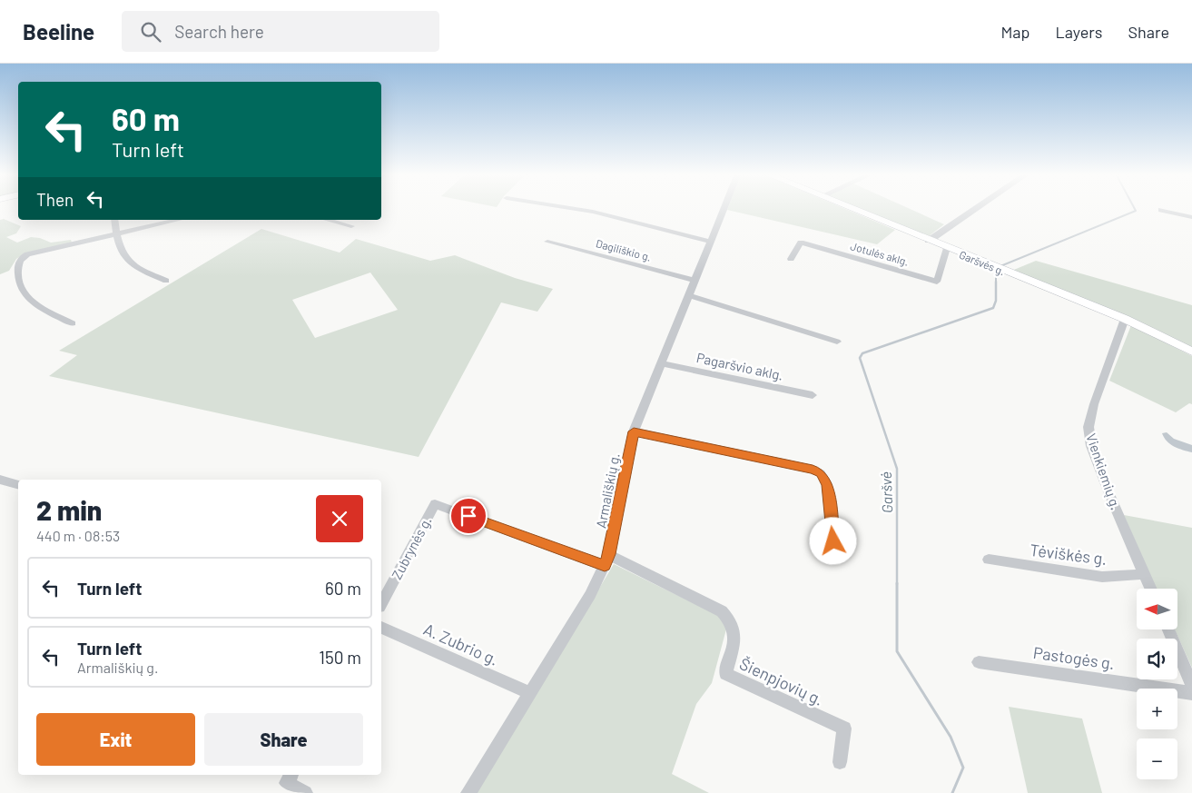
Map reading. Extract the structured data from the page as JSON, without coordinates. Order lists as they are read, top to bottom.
{
  "streets": {
    "main road": ["Garšvės g."],
    "street": [
      "Dagiliškio g.",
      "Jotulės aklg.",
      "Pagaršvio aklg.",
      "Vienkiemių g.",
      "Armališkių g.",
      "Zubrynės g.",
      "Tėviškės g.",
      "A. Zubrio g.",
      "Pastogės g.",
      "Šienpjovių g."
    ]
  },
  "crossings": [
    ["Dagiliškio g.", "Armališkių g."],
    ["Jotulės aklg.", "Garšvės g."],
    ["Garšvės g.", "Vienkiemių g."],
    ["Pagaršvio aklg.", "Armališkių g."],
    ["Vienkiemių g.", "Tėviškės g."],
    ["Armališkių g.", "Zubrynės g."],
    ["Armališkių g.", "A. Zubrio g."],
    ["Armališkių g.", "Šienpjovių g."],
    ["Zubrynės g.", "Šienpjovių g."]
  ],
  "water": ["Garšvė"],
  "north": "left",
  "page": {
    "header": "Beeline",
    "search": "Search here",
    "nav": ["Map", "Layers", "Share"],
    "turn": ["60 m", "Turn left"],
    "then": "Then",
    "heading": ["2 min", "440 m · 08:53"],
    "list": [
      {
        "name": "Turn left",
        "value": "60 m"
      },
      {
        "name": "Turn left",
        "note": "Armališkių g.",
        "value": "150 m"
      }
    ],
    "map_buttons": ["+", "−"],
    "buttons": ["Exit", "Share"]
  }
}
